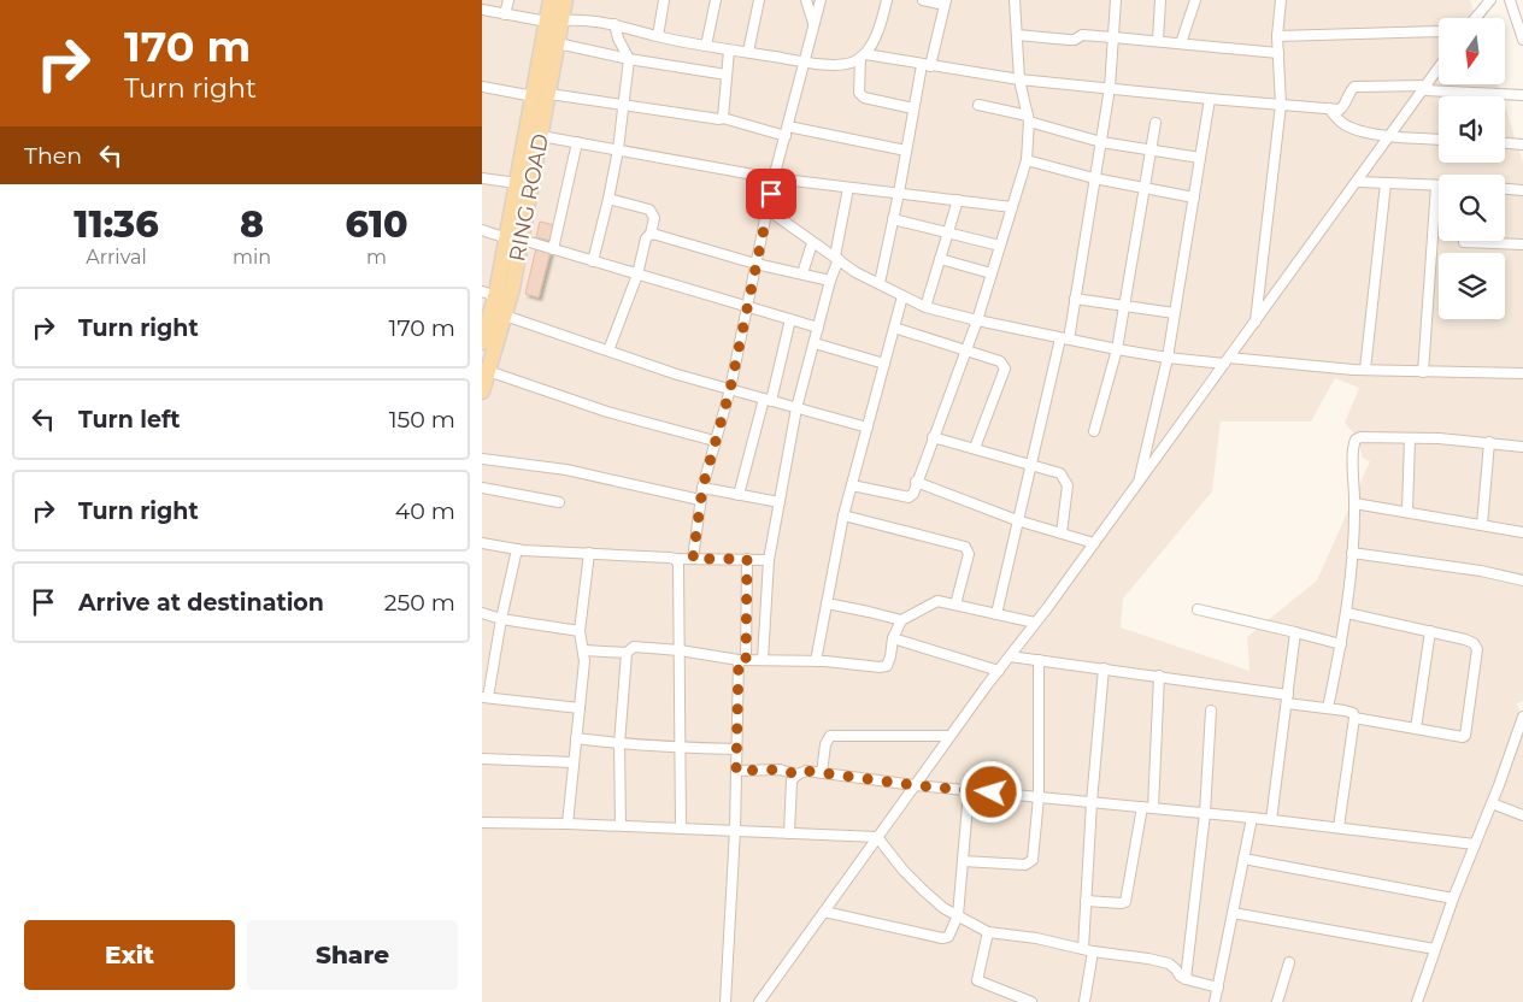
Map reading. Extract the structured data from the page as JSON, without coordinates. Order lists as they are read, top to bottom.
{
  "streets": {
    "main road": ["RING ROAD"]
  },
  "north": "bottom",
  "page": {
    "turn": ["170 m", "Turn right"],
    "then": "Then",
    "eta": [
      "11:36",
      "Arrival",
      "8",
      "min",
      "610",
      "m"
    ],
    "list": [
      {
        "name": "Turn right",
        "value": "170 m"
      },
      {
        "name": "Turn left",
        "value": "150 m"
      },
      {
        "name": "Turn right",
        "value": "40 m"
      },
      {
        "name": "Arrive at destination",
        "value": "250 m"
      }
    ],
    "buttons": ["Exit", "Share"]
  }
}
